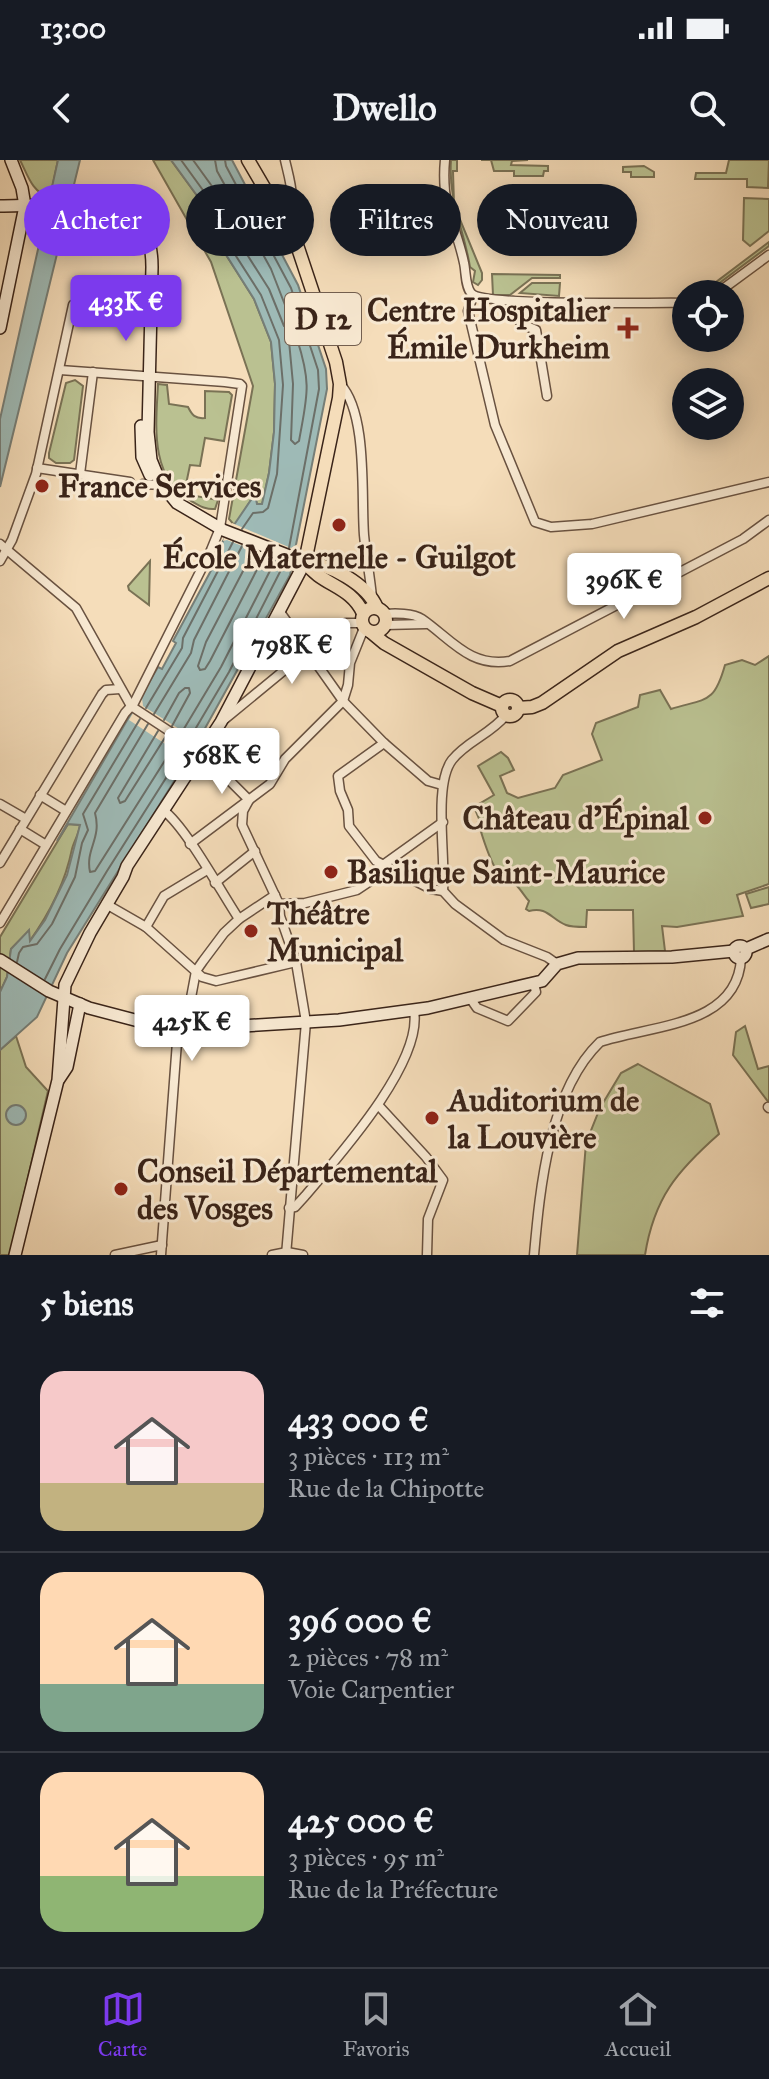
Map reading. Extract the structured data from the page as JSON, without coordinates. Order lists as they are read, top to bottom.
{
  "streets": {
    "main road": ["D 12"]
  },
  "places": {
    "health": ["Centre Hospitalier Émile Durkheim"],
    "other": [
      "France Services",
      "École Maternelle - Guilgot",
      "Château d'Épinal",
      "Basilique Saint-Maurice",
      "Théâtre Municipal",
      "Auditorium de la Louvière",
      "Conseil Départemental des Vosges"
    ]
  },
  "page": {
    "status": "13:00",
    "header": "Dwello",
    "chip": [
      "Acheter",
      "Louer",
      "Filtres",
      "Nouveau"
    ],
    "price": [
      "433K €",
      "396K €",
      "798K €",
      "568K €",
      "425K €"
    ],
    "heading": "5 biens",
    "list": [
      {
        "name": "433 000 €",
        "note": "3 pièces · 113 m² · Rue de la Chipotte"
      },
      {
        "name": "396 000 €",
        "note": "2 pièces · 78 m² · Voie Carpentier"
      },
      {
        "name": "425 000 €",
        "note": "3 pièces · 95 m² · Rue de la Préfecture"
      }
    ],
    "tabs": ["Carte", "Favoris", "Accueil"]
  }
}
